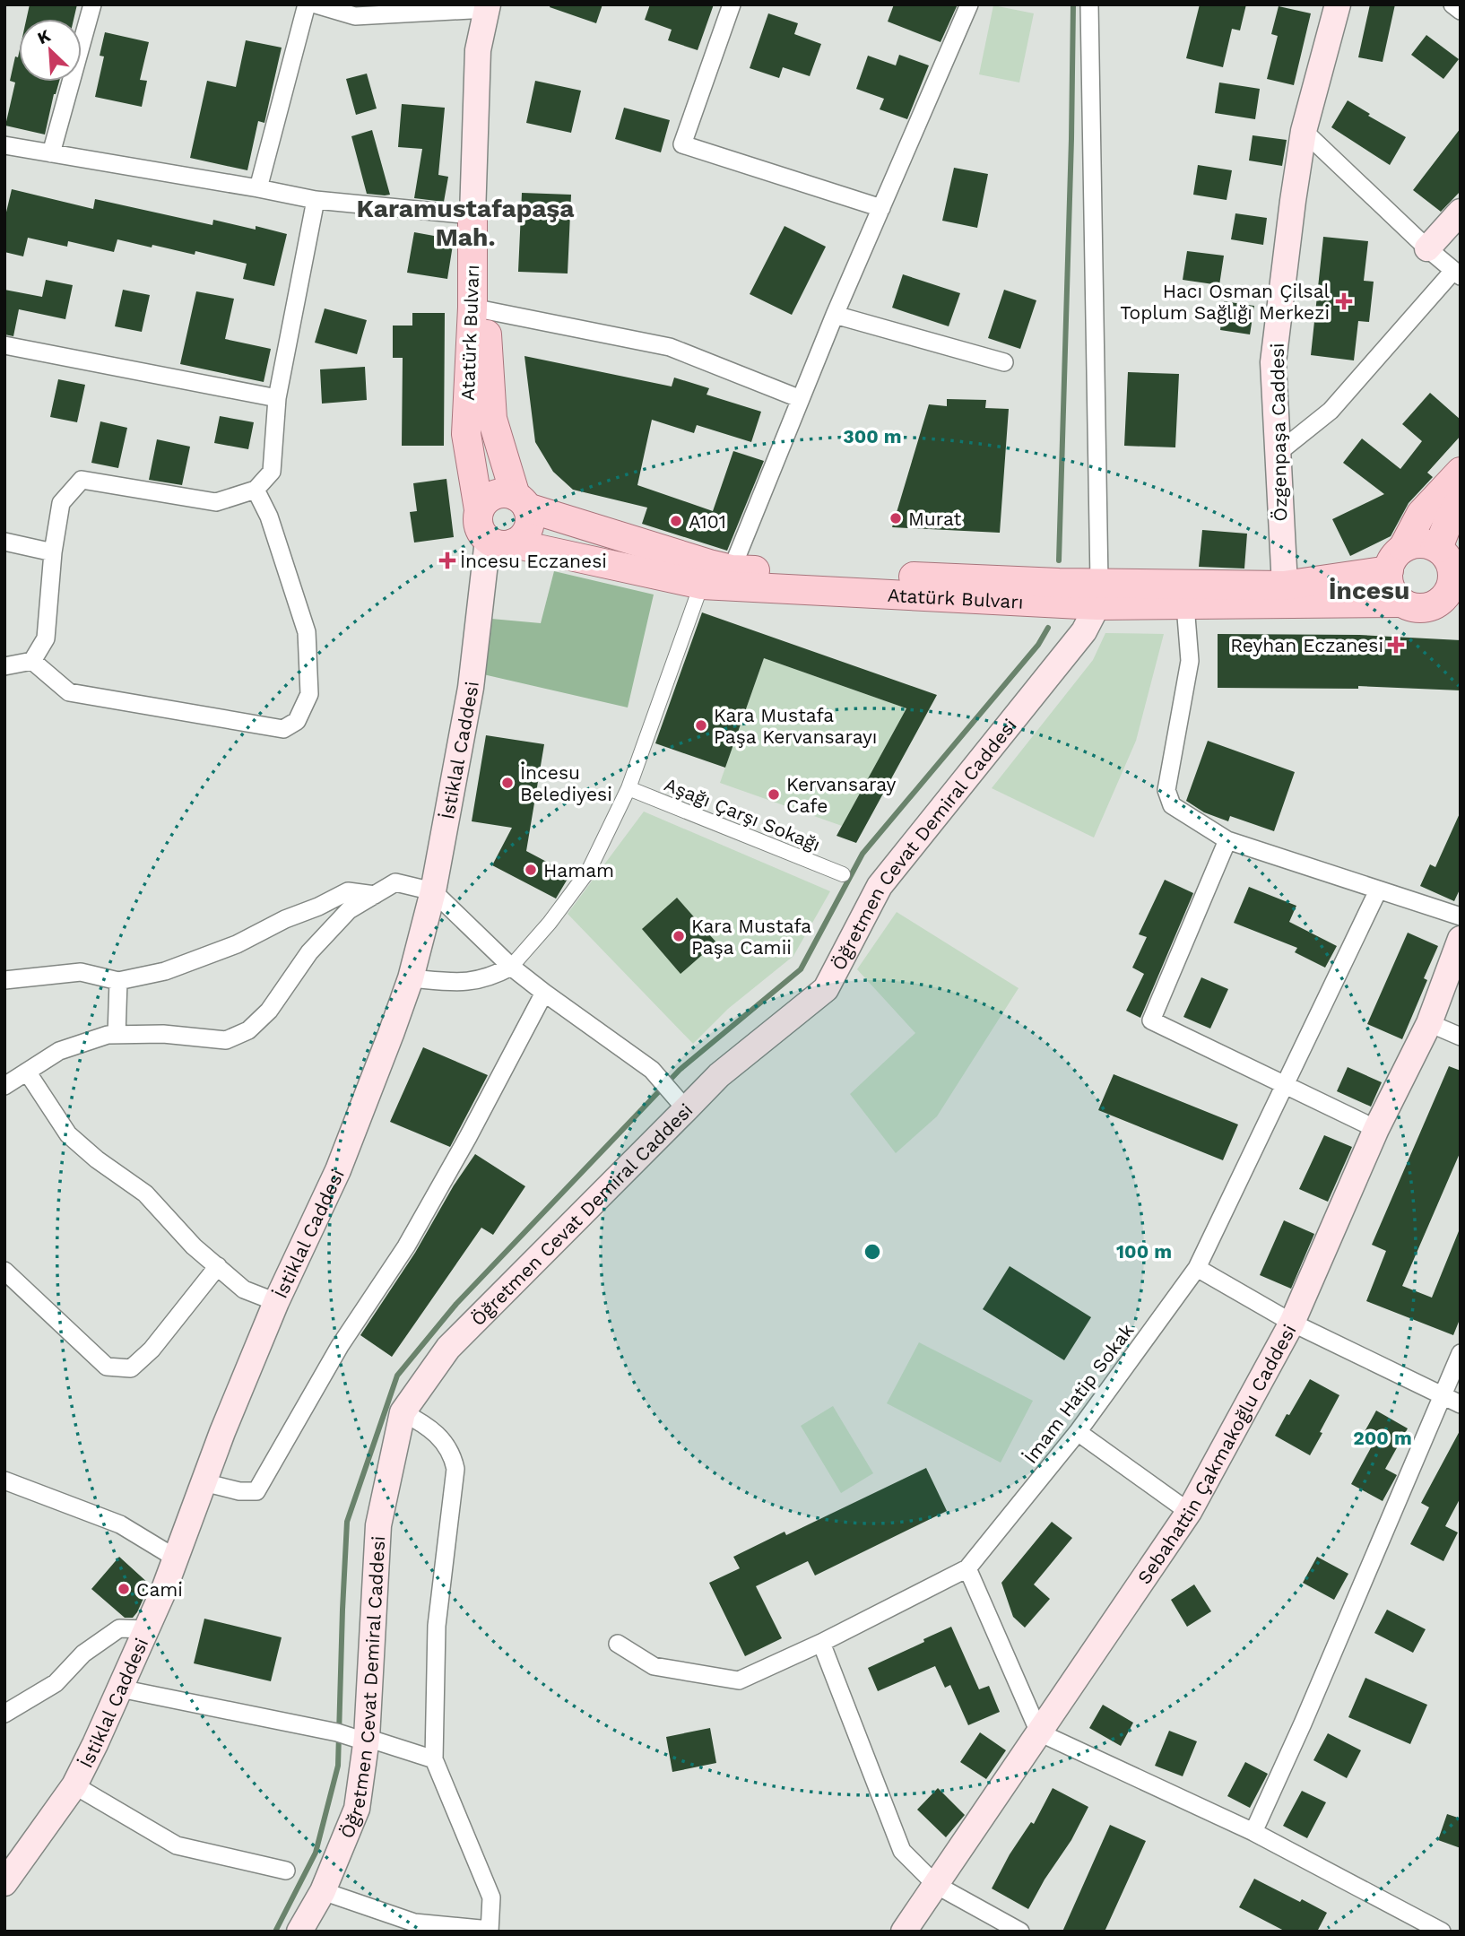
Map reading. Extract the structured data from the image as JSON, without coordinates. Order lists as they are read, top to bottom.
{
  "streets": {
    "main road": [
      "Atatürk Bulvarı",
      "Özgenpaşa Caddesi",
      "İstiklal Caddesi",
      "Öğretmen Cevat Demiral Caddesi",
      "Sebahattin Çakmakoğlu Caddesi"
    ],
    "street": ["Aşağı Çarşı Sokağı", "İmam Hatip Sokak"]
  },
  "crossings": [
    ["Atatürk Bulvarı", "Özgenpaşa Caddesi"],
    ["Atatürk Bulvarı", "İstiklal Caddesi"],
    ["Atatürk Bulvarı", "Öğretmen Cevat Demiral Caddesi"]
  ],
  "districts": ["Karamustafapaşa Mah.", "İncesu"],
  "places": {
    "health": ["Hacı Osman Çilsal Toplum Sağlığı Merkezi", "İncesu Eczanesi", "Reyhan Eczanesi"],
    "other": [
      "Murat",
      "A101",
      "Kara Mustafa Paşa Kervansarayı",
      "İncesu Belediyesi",
      "Kervansaray Cafe",
      "Hamam",
      "Kara Mustafa Paşa Camii",
      "Cami"
    ]
  },
  "north": "top left",
  "rings": ["300 m", "100 m", "200 m"]
}
